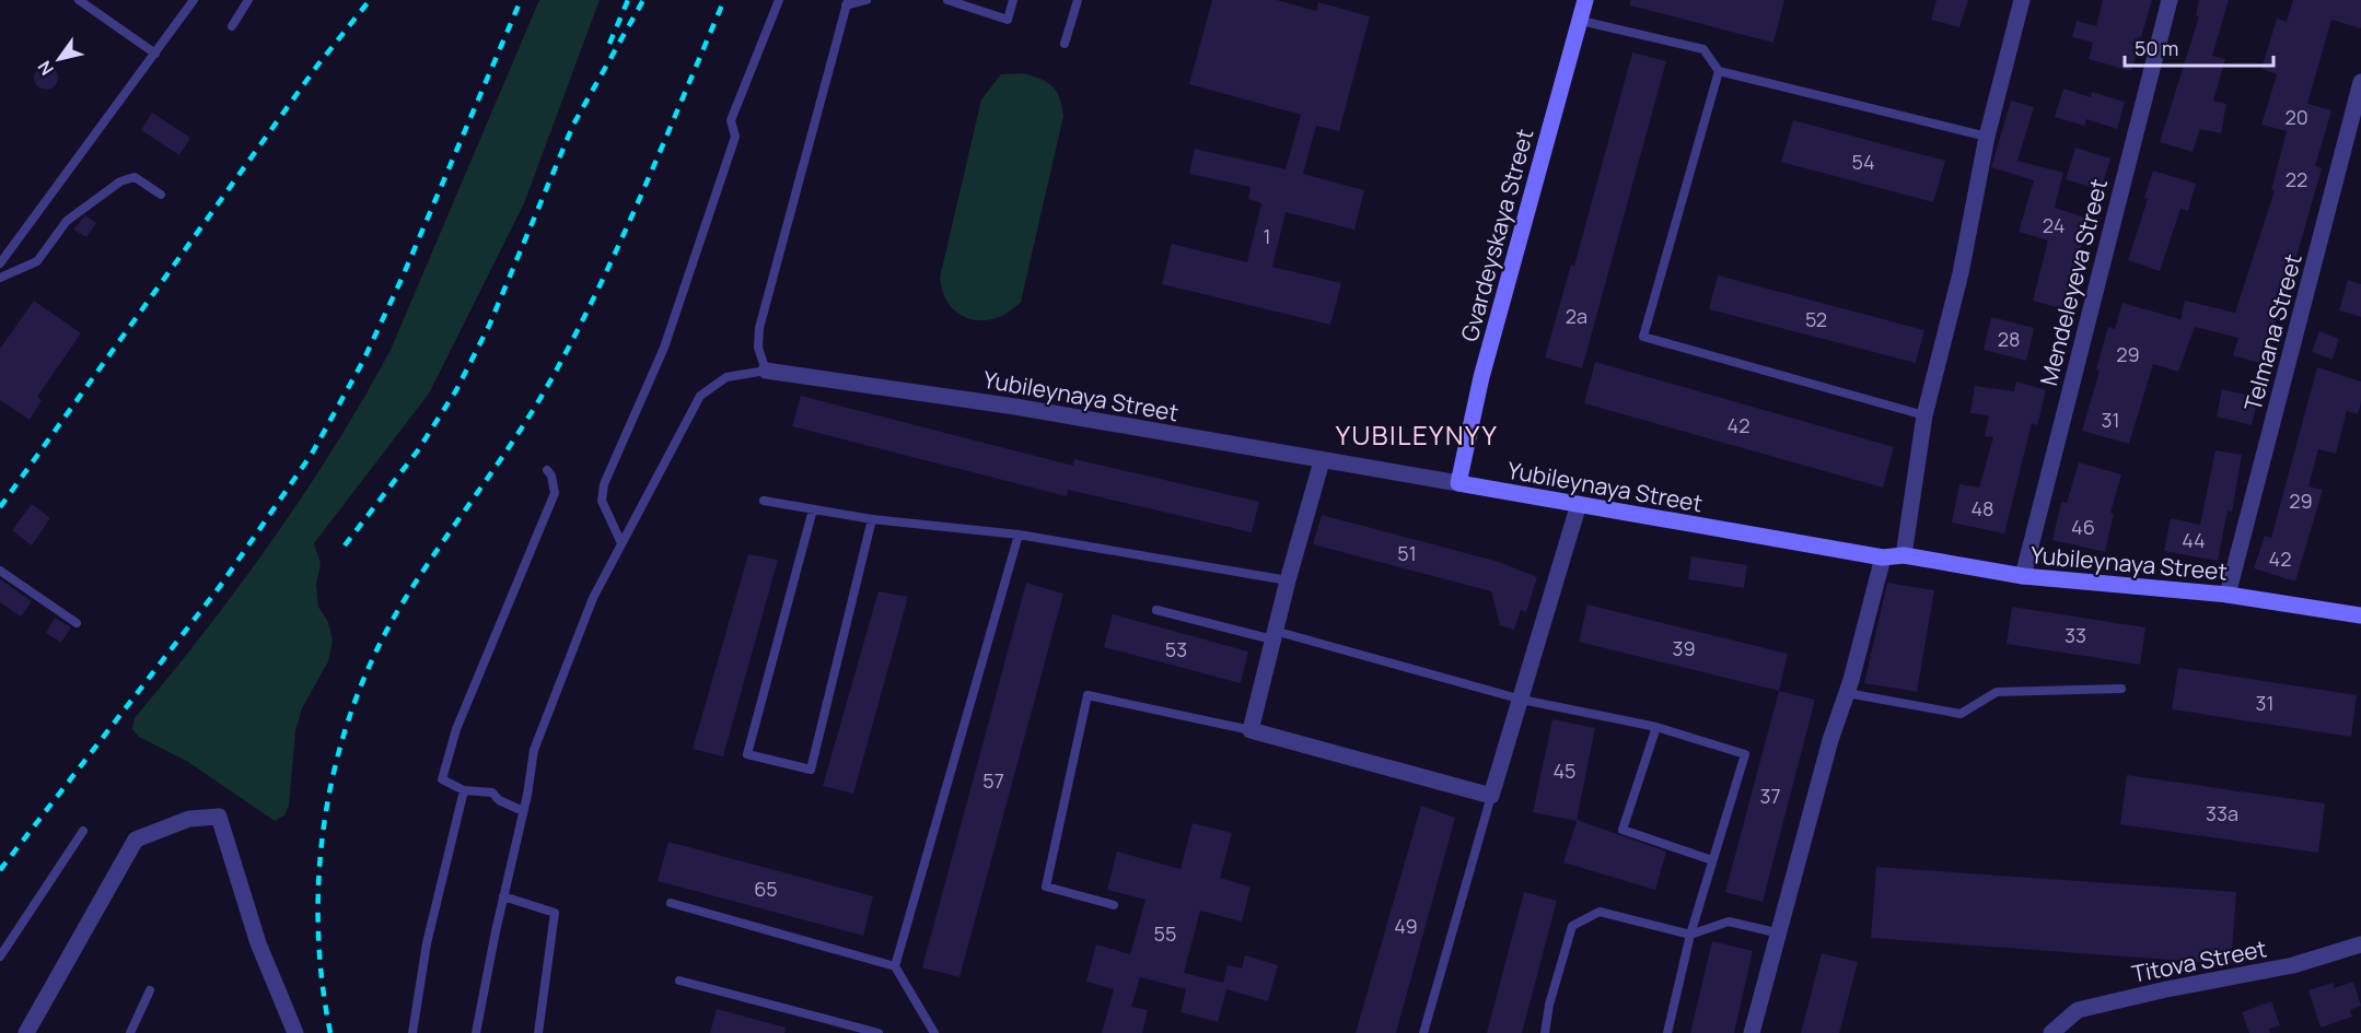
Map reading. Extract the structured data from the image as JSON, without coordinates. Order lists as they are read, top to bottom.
{
  "streets": {
    "street": [
      "Gvardeyskaya Street",
      "Mendeleyeva Street",
      "Telmana Street",
      "Yubileynaya Street",
      "Titova Street"
    ]
  },
  "crossings": [
    ["Gvardeyskaya Street", "Yubileynaya Street"],
    ["Mendeleyeva Street", "Yubileynaya Street"],
    ["Telmana Street", "Yubileynaya Street"]
  ],
  "districts": ["YUBILEYNYY"],
  "house_numbers": [
    "20",
    "54",
    "22",
    "24",
    "1",
    "2а",
    "52",
    "28",
    "29",
    "31",
    "42",
    "29",
    "48",
    "46",
    "44",
    "51",
    "42",
    "33",
    "39",
    "53",
    "31",
    "45",
    "57",
    "37",
    "33а",
    "65",
    "49",
    "55"
  ],
  "scale_bar": "50 m",
  "north": "bottom left"
}
